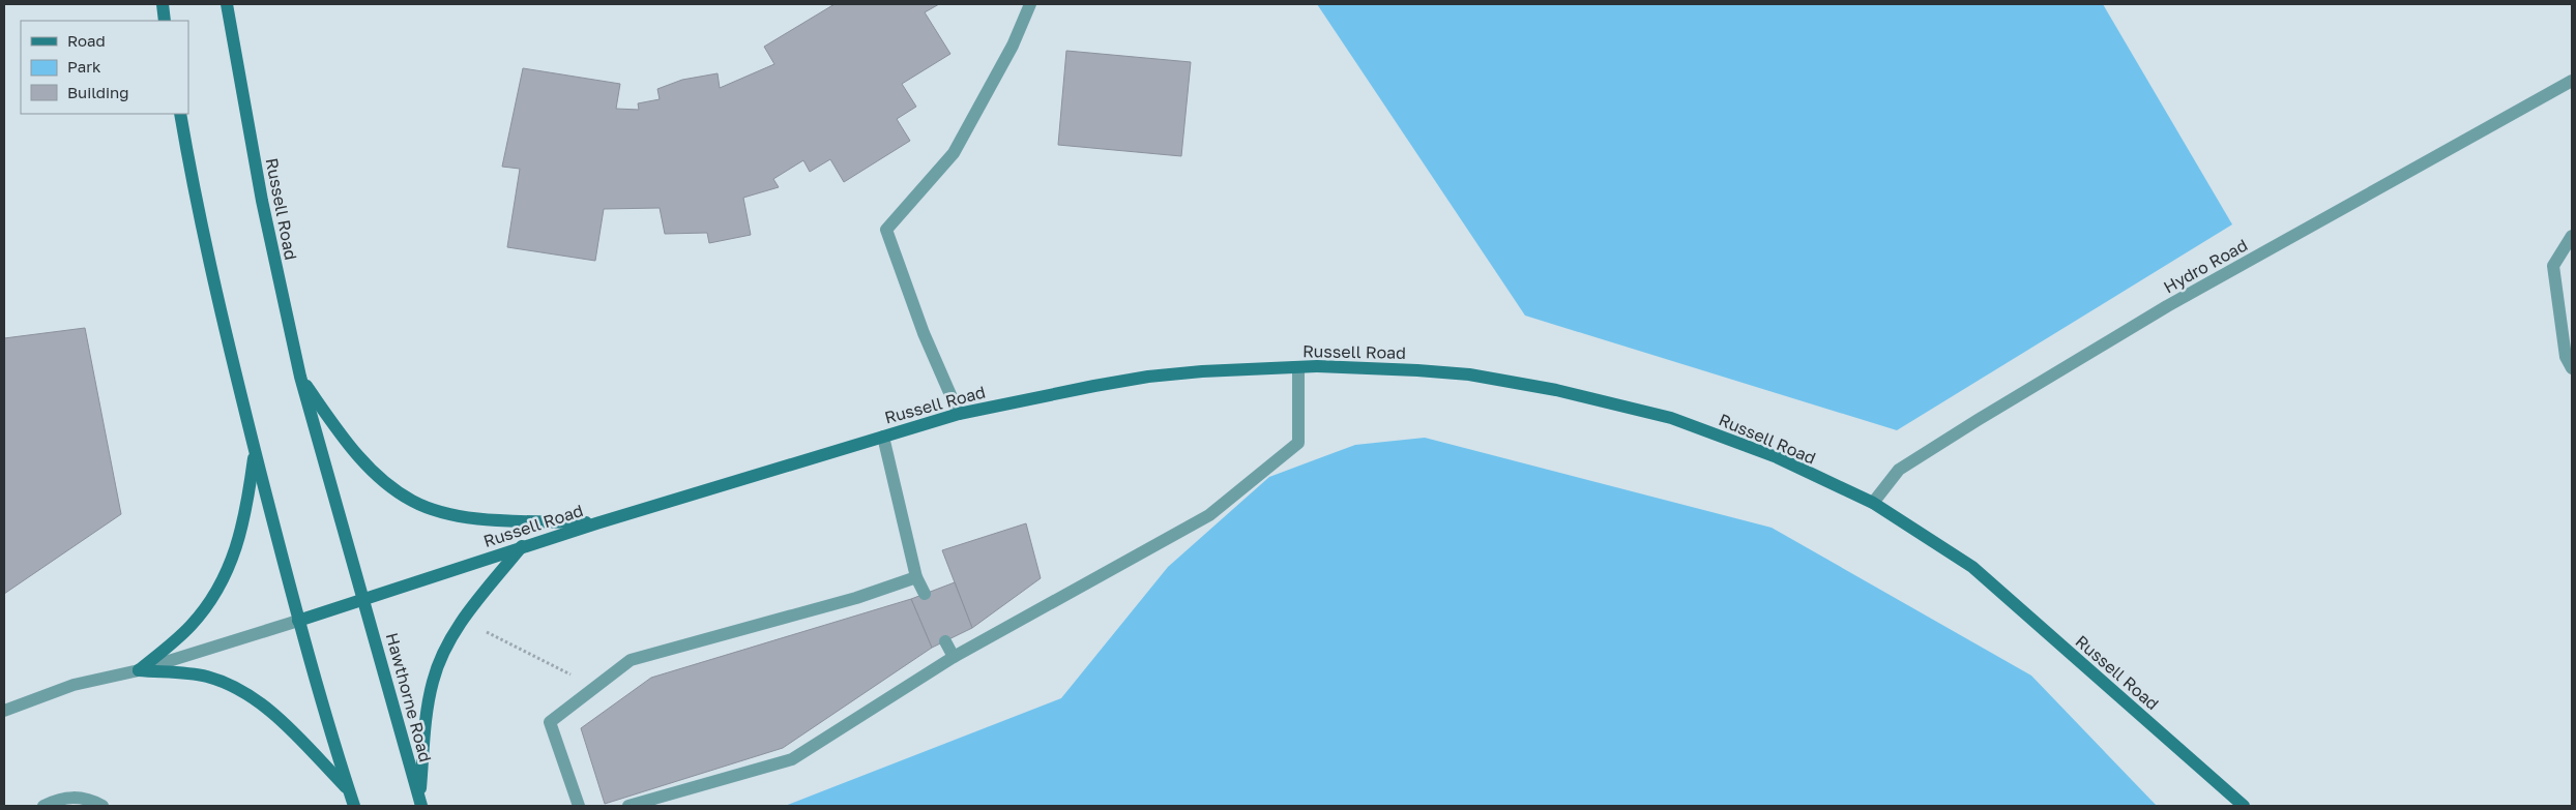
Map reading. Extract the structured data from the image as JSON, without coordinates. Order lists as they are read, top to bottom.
{
  "streets": {
    "main road": ["Russell Road", "Hawthorne Road"],
    "street": ["Hydro Road"]
  },
  "crossings": [
    ["Russell Road", "Hydro Road"],
    ["Russell Road", "Hawthorne Road"]
  ],
  "legend": ["Road", "Park", "Building"]
}
